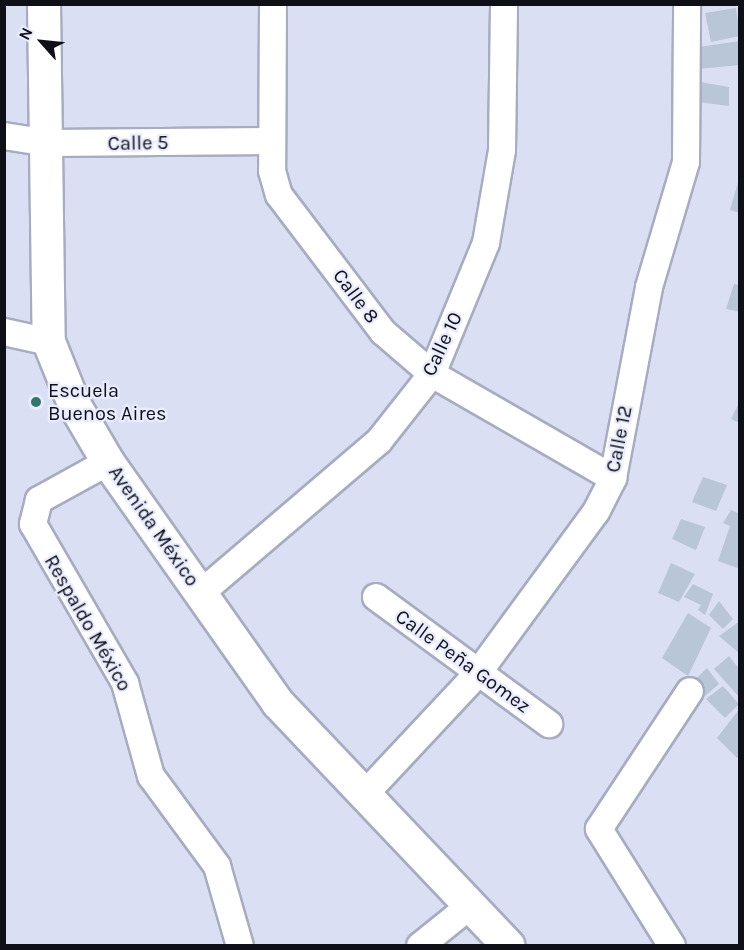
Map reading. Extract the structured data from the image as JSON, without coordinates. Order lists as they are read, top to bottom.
{
  "streets": {
    "street": [
      "Calle 5",
      "Calle 8",
      "Calle 10",
      "Calle 12",
      "Avenida México",
      "Respaldo México",
      "Calle Peña Gomez"
    ]
  },
  "crossings": [
    ["Calle 5", "Calle 8"],
    ["Calle 5", "Avenida México"],
    ["Calle 8", "Calle 10"],
    ["Calle 8", "Calle 12"],
    ["Calle 10", "Avenida México"],
    ["Calle 12", "Avenida México"],
    ["Calle 12", "Calle Peña Gomez"],
    ["Avenida México", "Respaldo México"]
  ],
  "places": ["Escuela Buenos Aires"],
  "north": "top left"
}
